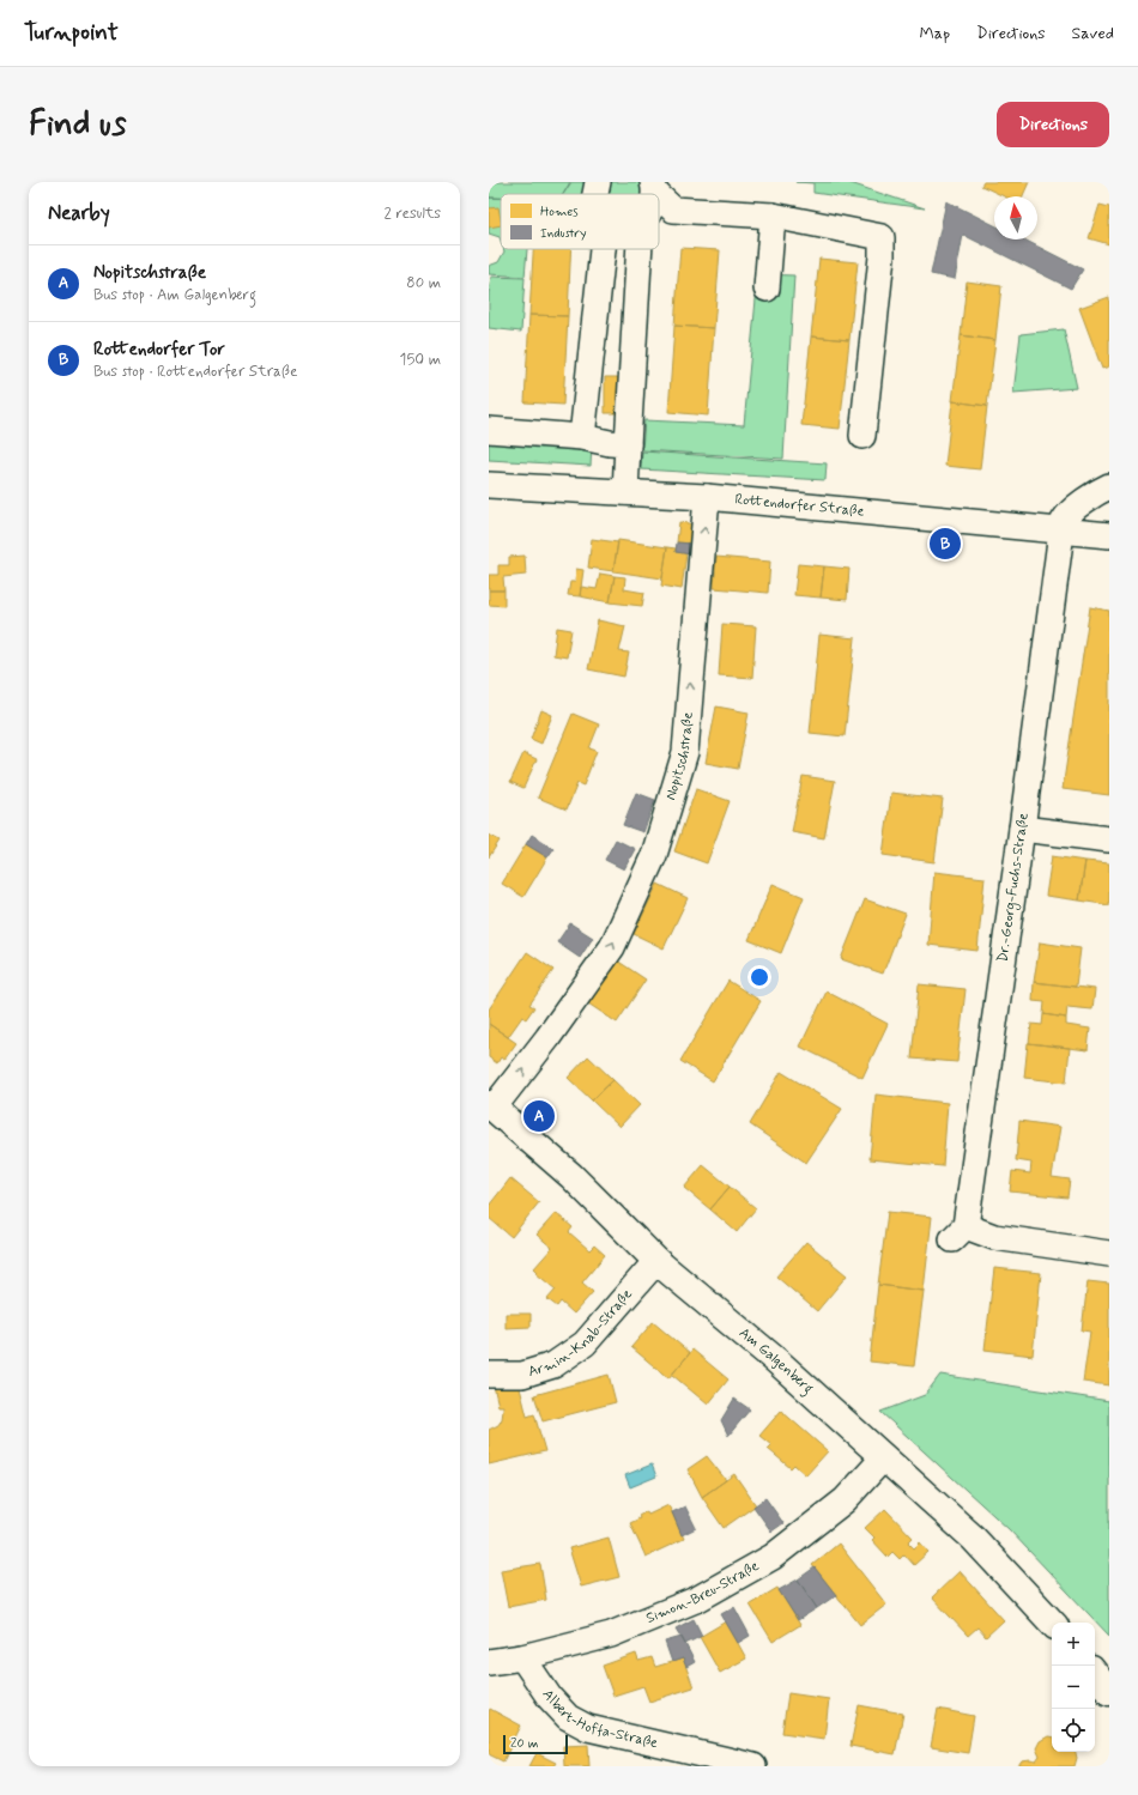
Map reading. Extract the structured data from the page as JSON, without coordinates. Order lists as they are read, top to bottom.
{
  "streets": {
    "street": [
      "Rottendorfer Straße",
      "Nopitschstraße",
      "Dr.-Georg-Fuchs-Straße",
      "Armin-Knab-Straße",
      "Am Galgenberg",
      "Simon-Breu-Straße",
      "Albert-Hoffa-Straße"
    ]
  },
  "crossings": [
    ["Rottendorfer Straße", "Nopitschstraße"],
    ["Rottendorfer Straße", "Dr.-Georg-Fuchs-Straße"],
    ["Nopitschstraße", "Am Galgenberg"],
    ["Armin-Knab-Straße", "Am Galgenberg"],
    ["Am Galgenberg", "Simon-Breu-Straße"],
    ["Simon-Breu-Straße", "Albert-Hoffa-Straße"]
  ],
  "one_way": ["Nopitschstraße"],
  "legend": ["Homes", "Industry"],
  "scale_bar": "20 m",
  "north": "top",
  "page": {
    "header": "Turnpoint",
    "nav": ["Map", "Directions", "Saved"],
    "buttons": "Directions",
    "title": "Find us",
    "heading": ["Nearby", "2 results"],
    "list": [
      {
        "mark": "A",
        "name": "Nopitschstraße",
        "note": "Bus stop · Am Galgenberg",
        "value": "80 m"
      },
      {
        "mark": "B",
        "name": "Rottendorfer Tor",
        "note": "Bus stop · Rottendorfer Straße",
        "value": "150 m"
      }
    ],
    "pins": ["B", "A"],
    "map_buttons": ["+", "−"],
    "scale": "20 m"
  }
}
